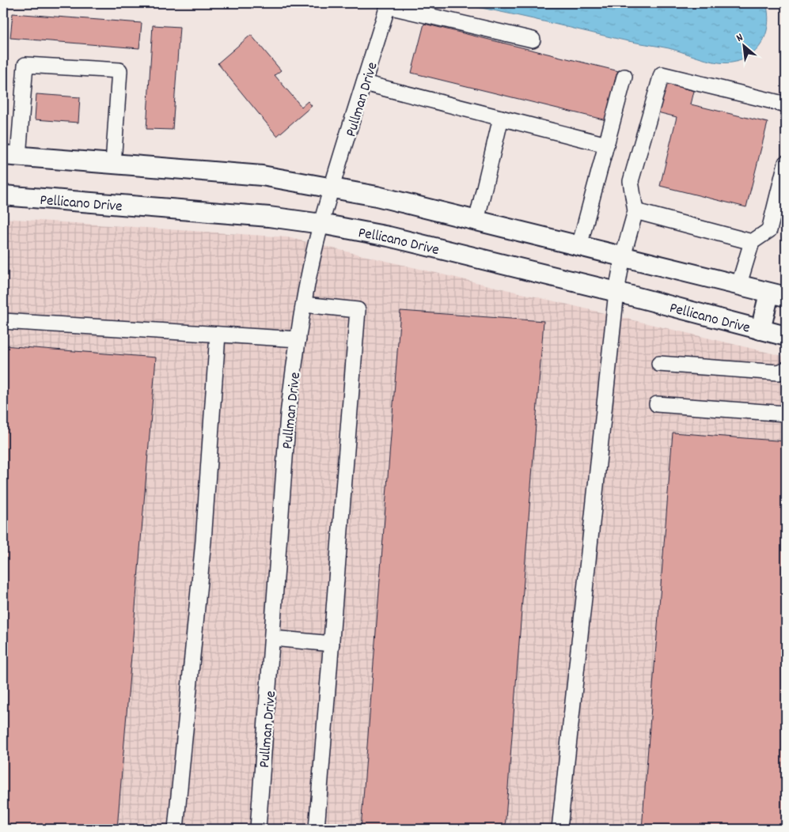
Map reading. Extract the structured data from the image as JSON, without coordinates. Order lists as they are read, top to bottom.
{
  "streets": {
    "main road": ["Pellicano Drive"],
    "street": ["Pullman Drive"]
  },
  "crossings": [
    ["Pullman Drive", "Pellicano Drive"]
  ],
  "north": "top left"
}
